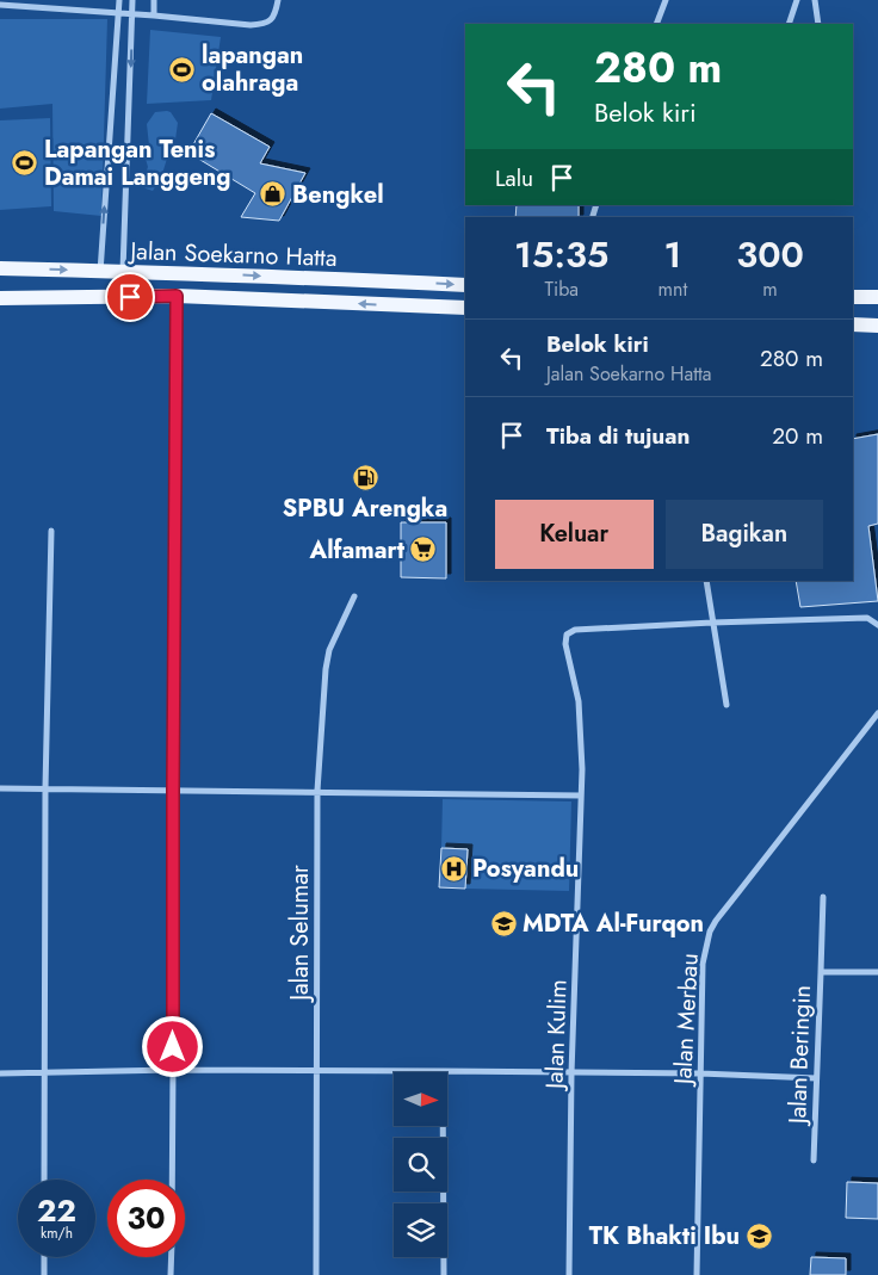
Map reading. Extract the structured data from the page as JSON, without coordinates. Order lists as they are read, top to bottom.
{
  "streets": {
    "main road": ["Jalan Soekarno Hatta"],
    "street": [
      "Jalan Selumar",
      "Jalan Merbau",
      "Jalan Kulim",
      "Jalan Beringin"
    ]
  },
  "places": {
    "sports": ["lapangan olahraga", "Lapangan Tenis Damai Langgeng"],
    "shop": ["Bengkel"],
    "fuel station": ["SPBU Arengka"],
    "supermarket": ["Alfamart"],
    "hospital": ["Posyandu"],
    "school or university": ["MDTA Al-Furqon", "TK Bhakti Ibu"]
  },
  "north": "right",
  "page": {
    "turn": ["280 m", "Belok kiri"],
    "then": "Lalu",
    "eta": [
      "15:35",
      "Tiba",
      "1",
      "mnt",
      "300",
      "m"
    ],
    "list": [
      {
        "name": "Belok kiri",
        "note": "Jalan Soekarno Hatta",
        "value": "280 m"
      },
      {
        "name": "Tiba di tujuan",
        "value": "20 m"
      }
    ],
    "buttons": ["Keluar", "Bagikan"],
    "speed": "22 km/h",
    "limit": "30"
  }
}
